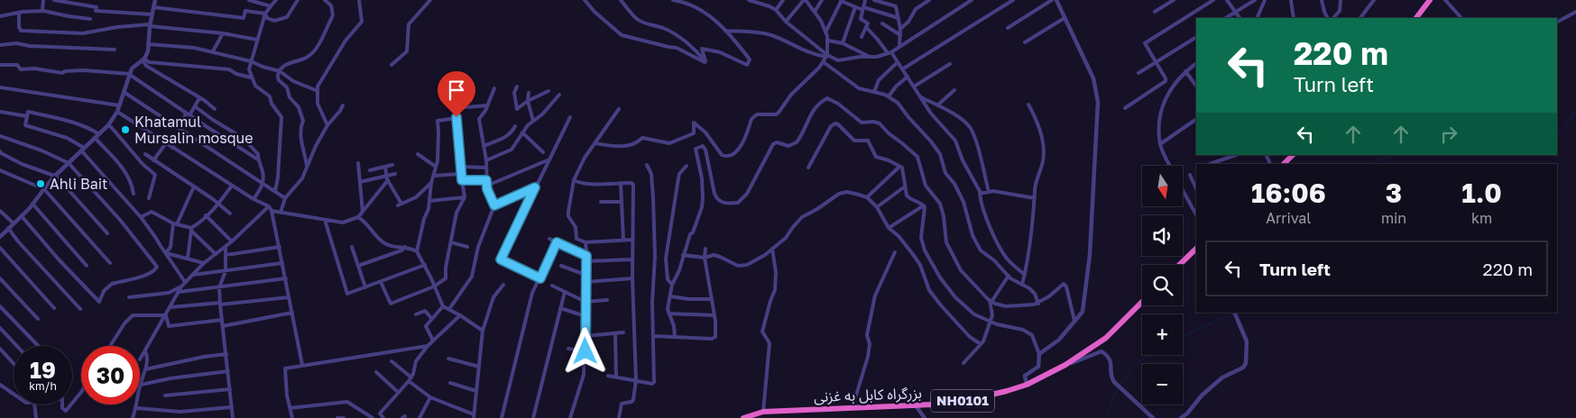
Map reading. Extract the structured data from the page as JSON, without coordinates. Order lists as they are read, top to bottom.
{
  "streets": {
    "highway": ["بزرگراه کابل به غزنی", "NH0101"]
  },
  "places": ["Khatamul Mursalin mosque", "Ahli Bait"],
  "north": "bottom",
  "page": {
    "turn": ["220 m", "Turn left"],
    "eta": [
      "16:06",
      "Arrival",
      "3",
      "min",
      "1.0",
      "km"
    ],
    "map_buttons": ["+", "−"],
    "list": [
      {
        "name": "Turn left",
        "value": "220 m"
      }
    ],
    "speed": "19 km/h",
    "limit": "30"
  }
}
